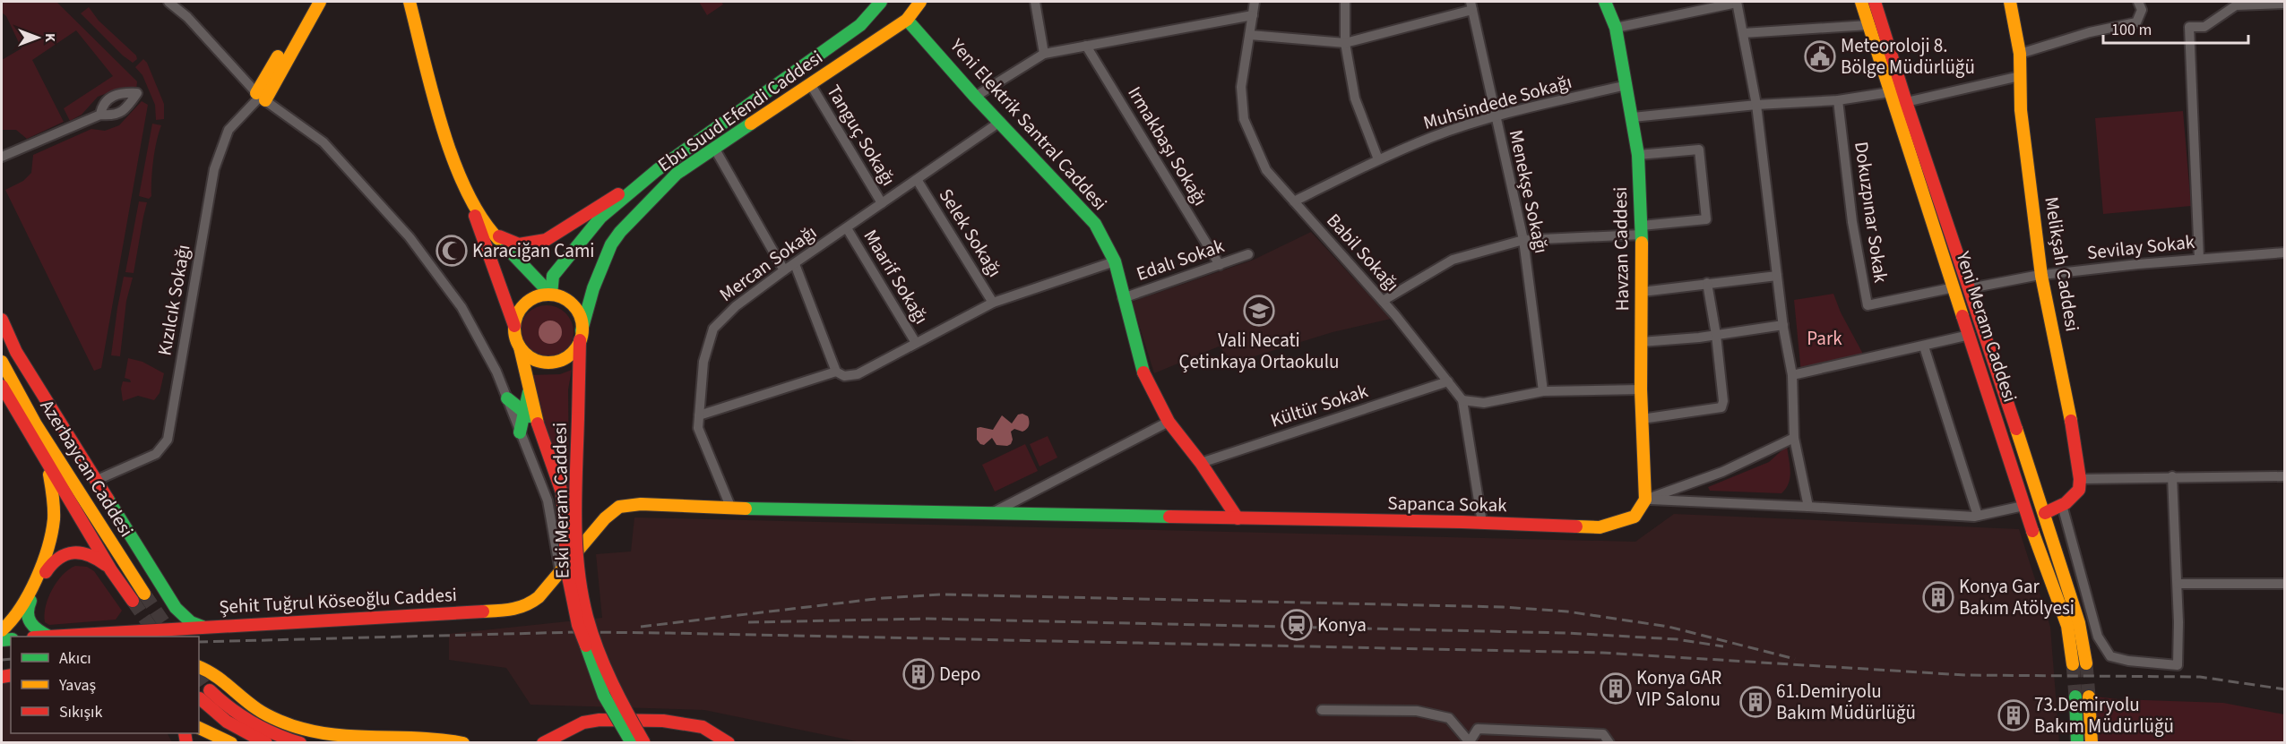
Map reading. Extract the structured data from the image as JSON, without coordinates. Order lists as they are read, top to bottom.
{
  "streets": {
    "main road": [
      "Ebu Suud Efendi Caddesi",
      "Yeni Elektrik Santral Caddesi",
      "Havzan Caddesi",
      "Melikşah Caddesi",
      "Yeni Meram Caddesi",
      "Azerbaycan Caddesi",
      "Eski Meram Caddesi",
      "Sapanca Sokak",
      "Şehit Tuğrul Köseoğlu Caddesi"
    ],
    "street": [
      "Muhsindede Sokağı",
      "Tanguç Sokağı",
      "Irmakbaşı Sokağı",
      "Menekşe Sokağı",
      "Dokuzpınar Sokak",
      "Selek Sokağı",
      "Sevilay Sokak",
      "Babil Sokağı",
      "Edalı Sokak",
      "Mercan Sokağı",
      "Maarif Sokağı",
      "Kızılcık Sokağı",
      "Kültür Sokak"
    ]
  },
  "crossings": [
    ["Muhsindede Sokağı", "Menekşe Sokağı"],
    ["Muhsindede Sokağı", "Havzan Caddesi"],
    ["Muhsindede Sokağı", "Babil Sokağı"],
    ["Ebu Suud Efendi Caddesi", "Yeni Elektrik Santral Caddesi"],
    ["Ebu Suud Efendi Caddesi", "Tanguç Sokağı"],
    ["Ebu Suud Efendi Caddesi", "Eski Meram Caddesi"],
    ["Yeni Elektrik Santral Caddesi", "Edalı Sokak"],
    ["Yeni Elektrik Santral Caddesi", "Mercan Sokağı"],
    ["Yeni Elektrik Santral Caddesi", "Kültür Sokak"],
    ["Yeni Elektrik Santral Caddesi", "Sapanca Sokak"],
    ["Tanguç Sokağı", "Mercan Sokağı"],
    ["Irmakbaşı Sokağı", "Edalı Sokak"],
    ["Dokuzpınar Sokak", "Yeni Meram Caddesi"],
    ["Selek Sokağı", "Mercan Sokağı"],
    ["Sevilay Sokak", "Melikşah Caddesi"],
    ["Sevilay Sokak", "Yeni Meram Caddesi"],
    ["Havzan Caddesi", "Sapanca Sokak"],
    ["Babil Sokağı", "Kültür Sokak"],
    ["Babil Sokağı", "Sapanca Sokak"],
    ["Mercan Sokağı", "Maarif Sokağı"],
    ["Mercan Sokağı", "Sapanca Sokak"],
    ["Sapanca Sokak", "Şehit Tuğrul Köseoğlu Caddesi"]
  ],
  "parks": ["Park"],
  "places": {
    "public building": ["Meteoroloji 8. Bölge Müdürlüğü"],
    "mosque": ["Karaciğan Cami"],
    "school or university": ["Vali Necati Çetinkaya Ortaokulu"],
    "building": [
      "Konya Gar Bakım Atölyesi",
      "Depo",
      "Konya GAR VIP Salonu",
      "61.Demiryolu Bakım Müdürlüğü",
      "73.Demiryolu Bakım Müdürlüğü"
    ],
    "station": ["Konya"]
  },
  "legend": ["Akıcı", "Yavaş", "Sıkışık"],
  "scale_bar": "100 m",
  "north": "right"
}
